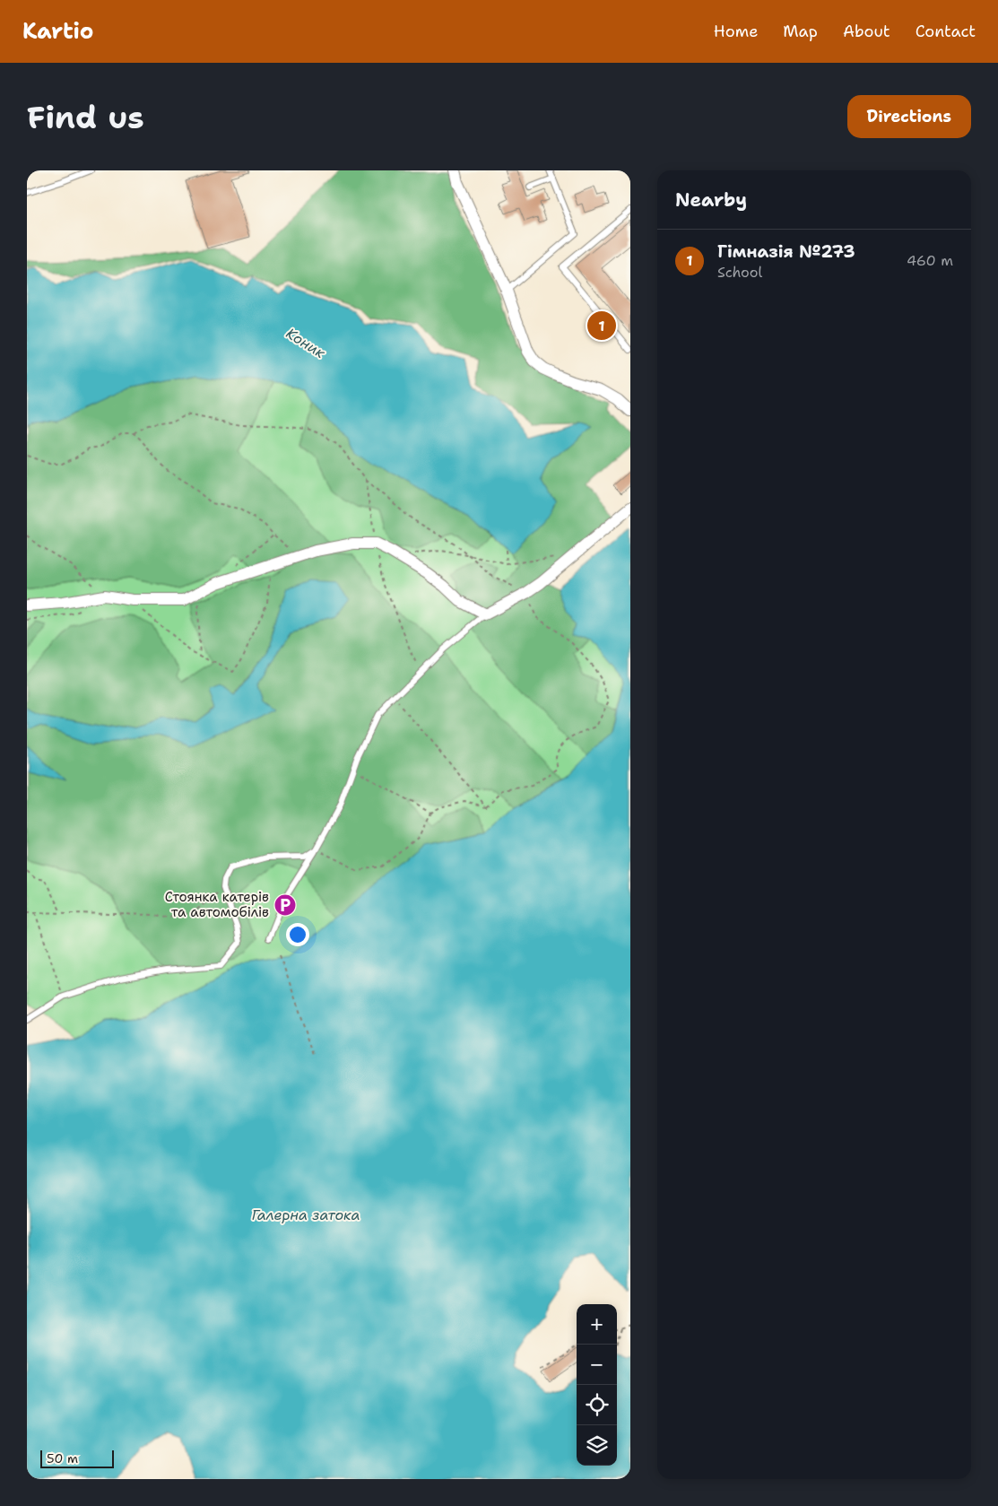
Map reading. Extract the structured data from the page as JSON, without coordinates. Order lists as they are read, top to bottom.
{
  "water": ["Коник", "Галерна затока"],
  "places": {
    "parking": ["Стоянка катерів та автомобілів"]
  },
  "scale_bar": "50 m",
  "page": {
    "header": "Kartio",
    "nav": [
      "Home",
      "Map",
      "About",
      "Contact"
    ],
    "buttons": "Directions",
    "title": "Find us",
    "heading": "Nearby",
    "list": [
      {
        "mark": "1",
        "name": "Гімназія №273",
        "note": "School",
        "value": "460 m"
      }
    ],
    "pins": "1",
    "map_buttons": ["+", "−"],
    "scale": "50 m"
  }
}
